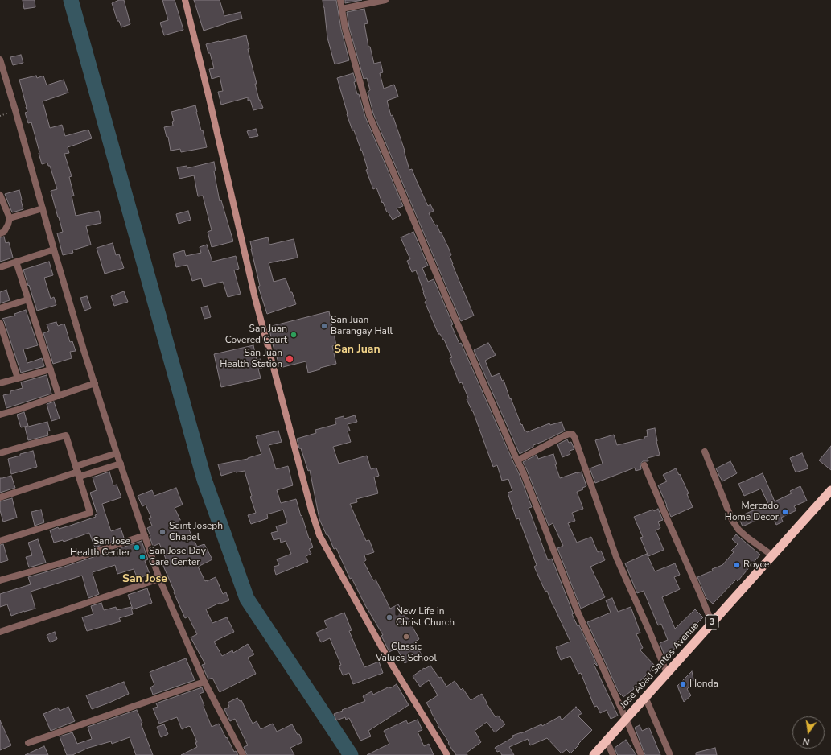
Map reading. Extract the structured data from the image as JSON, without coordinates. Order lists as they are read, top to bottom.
{
  "streets": {
    "highway": ["3", "Jose Abad Santos Avenue"]
  },
  "districts": ["San Juan", "San Jose"],
  "places": [
    "San Juan Barangay Hall",
    "San Juan Covered Court",
    "San Juan Health Station",
    "Mercado Home Decor",
    "Saint Joseph Chapel",
    "San Jose Health Center",
    "San Jose Day Care Center",
    "Royce",
    "New Life in Christ Church",
    "Classic Values School",
    "Honda"
  ],
  "north": "bottom"
}
